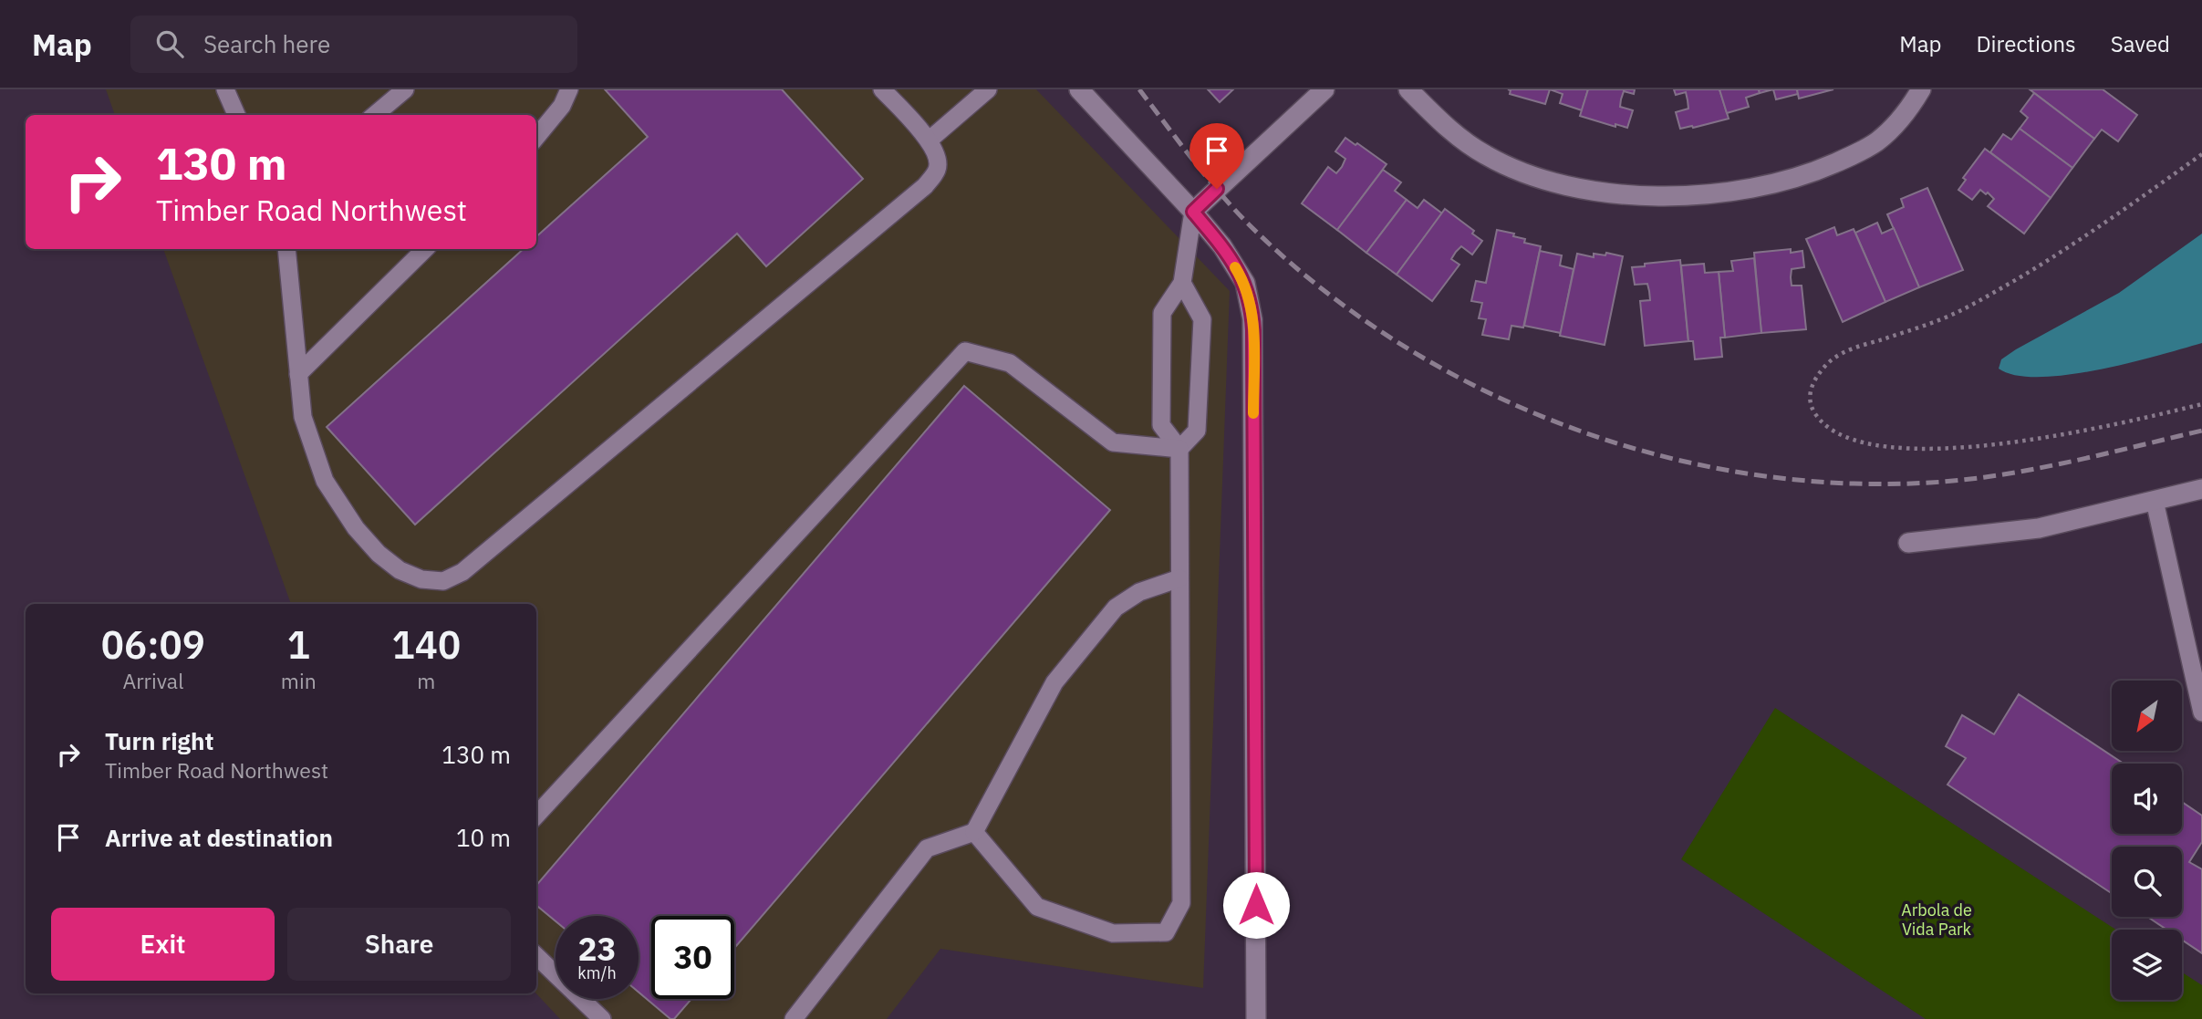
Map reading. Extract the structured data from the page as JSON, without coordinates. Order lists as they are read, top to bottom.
{
  "parks": ["Arbola de Vida Park"],
  "north": "bottom left",
  "page": {
    "header": "Map",
    "search": "Search here",
    "nav": ["Map", "Directions", "Saved"],
    "turn": ["130 m", "Timber Road Northwest"],
    "eta": [
      "06:09",
      "Arrival",
      "1",
      "min",
      "140",
      "m"
    ],
    "list": [
      {
        "name": "Turn right",
        "note": "Timber Road Northwest",
        "value": "130 m"
      },
      {
        "name": "Arrive at destination",
        "value": "10 m"
      }
    ],
    "buttons": ["Exit", "Share"],
    "speed": "23 km/h",
    "limit": "30"
  }
}
